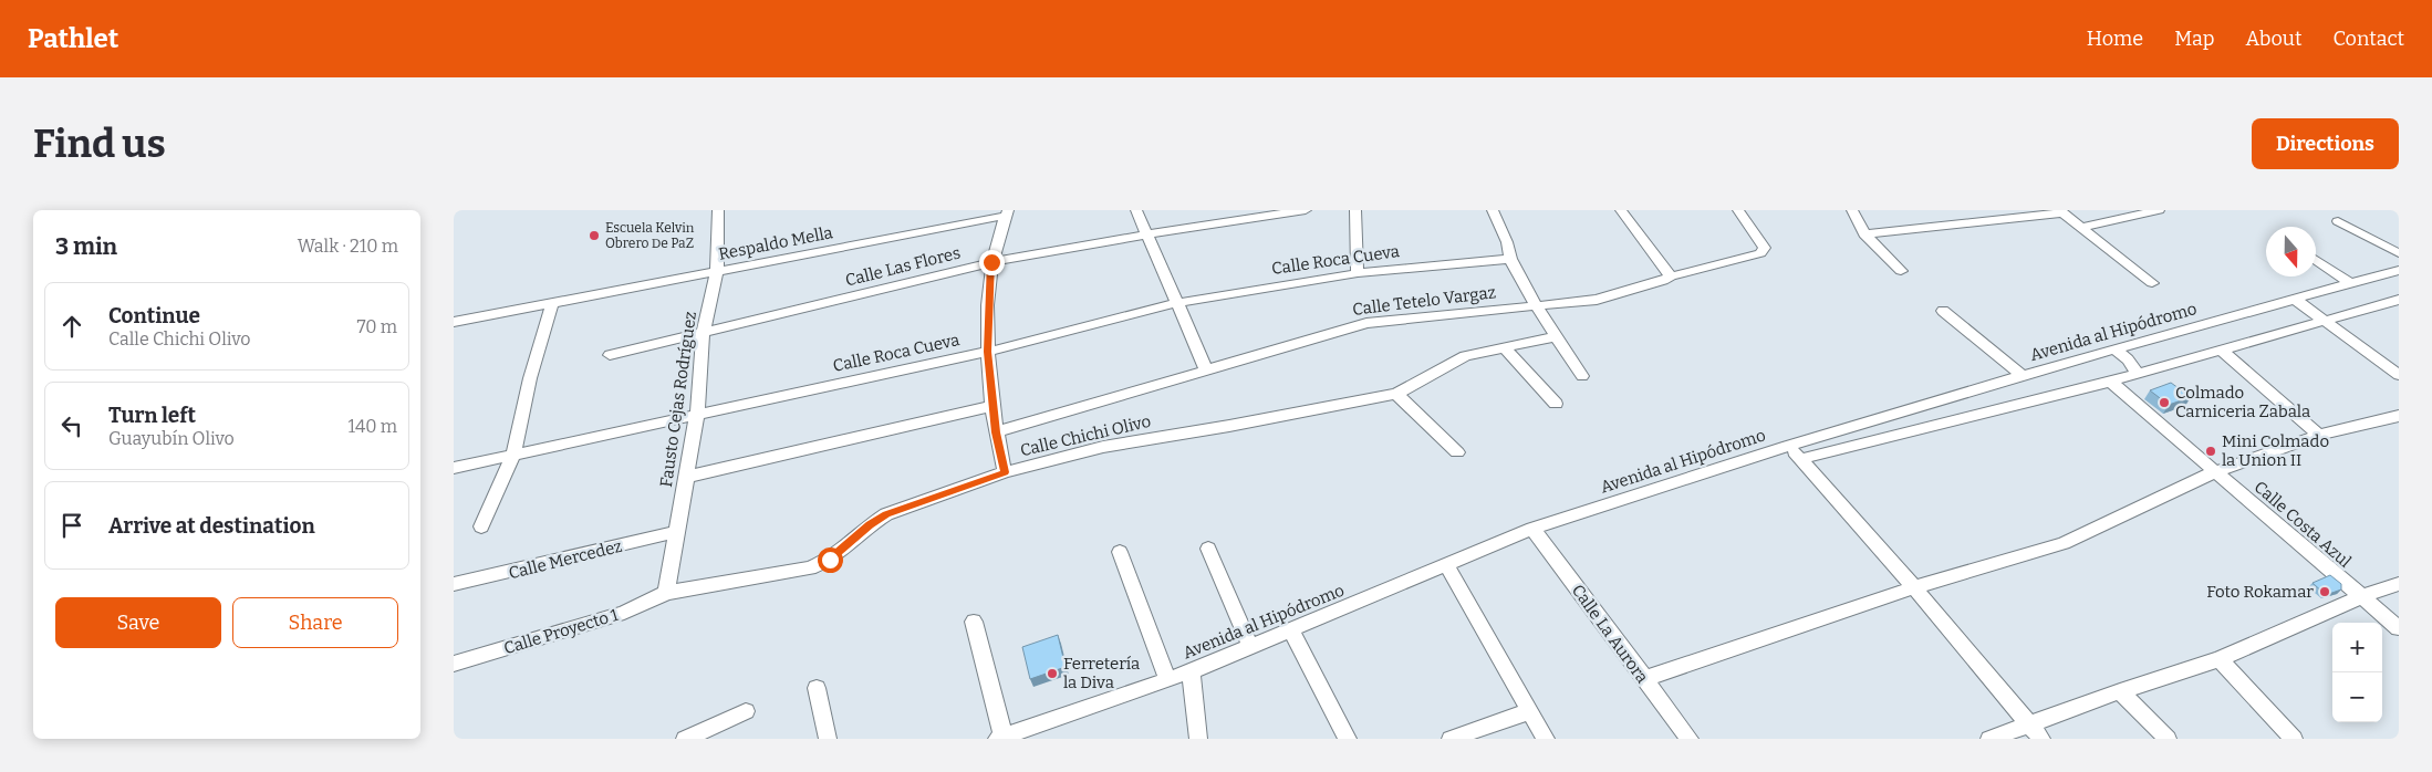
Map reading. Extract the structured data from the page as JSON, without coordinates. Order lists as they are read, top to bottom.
{
  "streets": {
    "street": [
      "Respaldo Mella",
      "Calle Roca Cueva",
      "Calle Las Flores",
      "Calle Tetelo Vargaz",
      "Avenida al Hipódromo",
      "Fausto Cejas Rodríguez",
      "Calle Chichi Olivo",
      "Calle Costa Azul",
      "Calle Mercedez",
      "Calle Proyecto 1",
      "Calle La Aurora"
    ]
  },
  "crossings": [
    ["Respaldo Mella", "Fausto Cejas Rodríguez"],
    ["Calle Roca Cueva", "Fausto Cejas Rodríguez"],
    ["Calle Las Flores", "Fausto Cejas Rodríguez"],
    ["Avenida al Hipódromo", "Calle La Aurora"],
    ["Fausto Cejas Rodríguez", "Calle Chichi Olivo"],
    ["Fausto Cejas Rodríguez", "Calle Mercedez"],
    ["Fausto Cejas Rodríguez", "Calle Proyecto 1"],
    ["Calle Chichi Olivo", "Calle Proyecto 1"]
  ],
  "places": [
    "Escuela Kelvin Obrero De PaZ",
    "Colmado Carniceria Zabala",
    "Mini Colmado la Union II",
    "Foto Rokamar",
    "Ferretería la Diva"
  ],
  "north": "bottom",
  "page": {
    "header": "Pathlet",
    "nav": [
      "Home",
      "Map",
      "About",
      "Contact"
    ],
    "buttons": [
      "Directions",
      ["Save", "Share"]
    ],
    "title": "Find us",
    "heading": ["3 min", "Walk · 210 m"],
    "list": [
      ["Continue", "Calle Chichi Olivo", "70 m"],
      ["Turn left", "Guayubín Olivo", "140 m"],
      "Arrive at destination"
    ],
    "map_buttons": ["+", "−"]
  }
}
